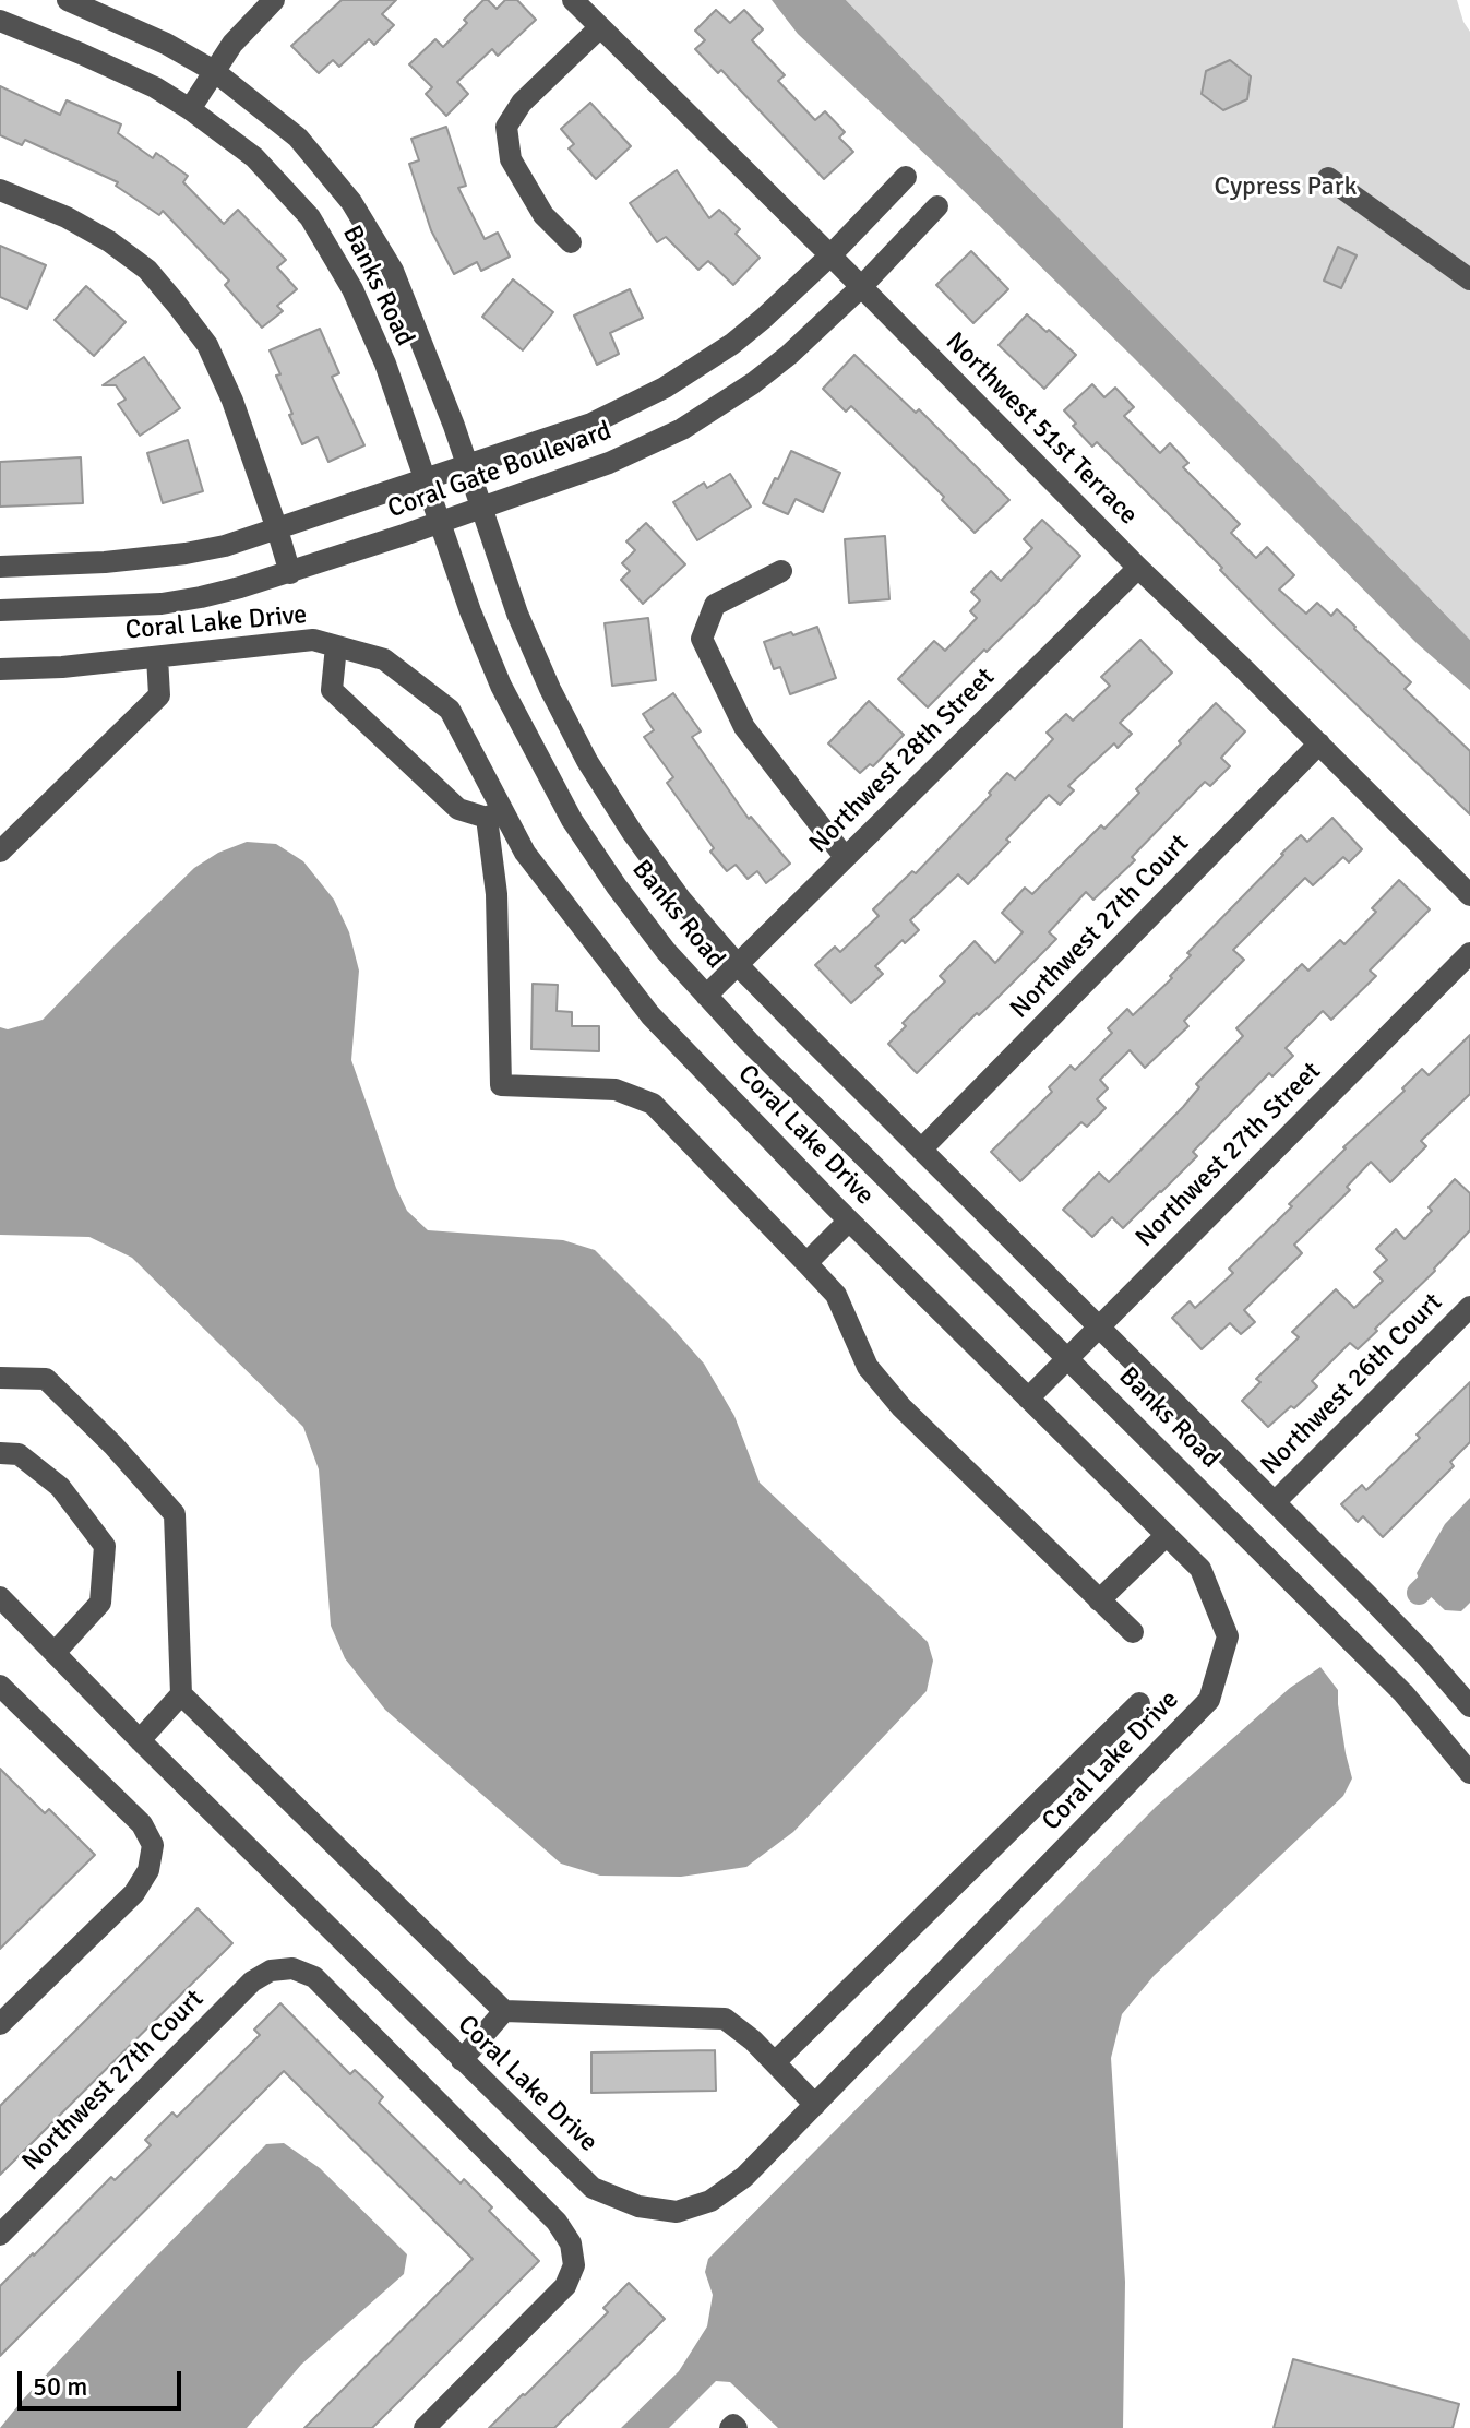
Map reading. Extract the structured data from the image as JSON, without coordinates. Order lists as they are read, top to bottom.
{
  "streets": {
    "street": [
      "Banks Road",
      "Northwest 51st Terrace",
      "Coral Gate Boulevard",
      "Coral Lake Drive",
      "Northwest 28th Street",
      "Northwest 27th Court",
      "Northwest 27th Street",
      "Northwest 26th Court"
    ]
  },
  "crossings": [
    ["Banks Road", "Coral Gate Boulevard"],
    ["Banks Road", "Northwest 28th Street"],
    ["Banks Road", "Northwest 27th Court"],
    ["Banks Road", "Northwest 27th Street"],
    ["Banks Road", "Northwest 26th Court"],
    ["Northwest 51st Terrace", "Coral Gate Boulevard"],
    ["Northwest 51st Terrace", "Northwest 28th Street"],
    ["Northwest 51st Terrace", "Northwest 27th Court"],
    ["Coral Lake Drive", "Northwest 27th Street"]
  ],
  "parks": ["Cypress Park"],
  "scale_bar": "50 m"
}
